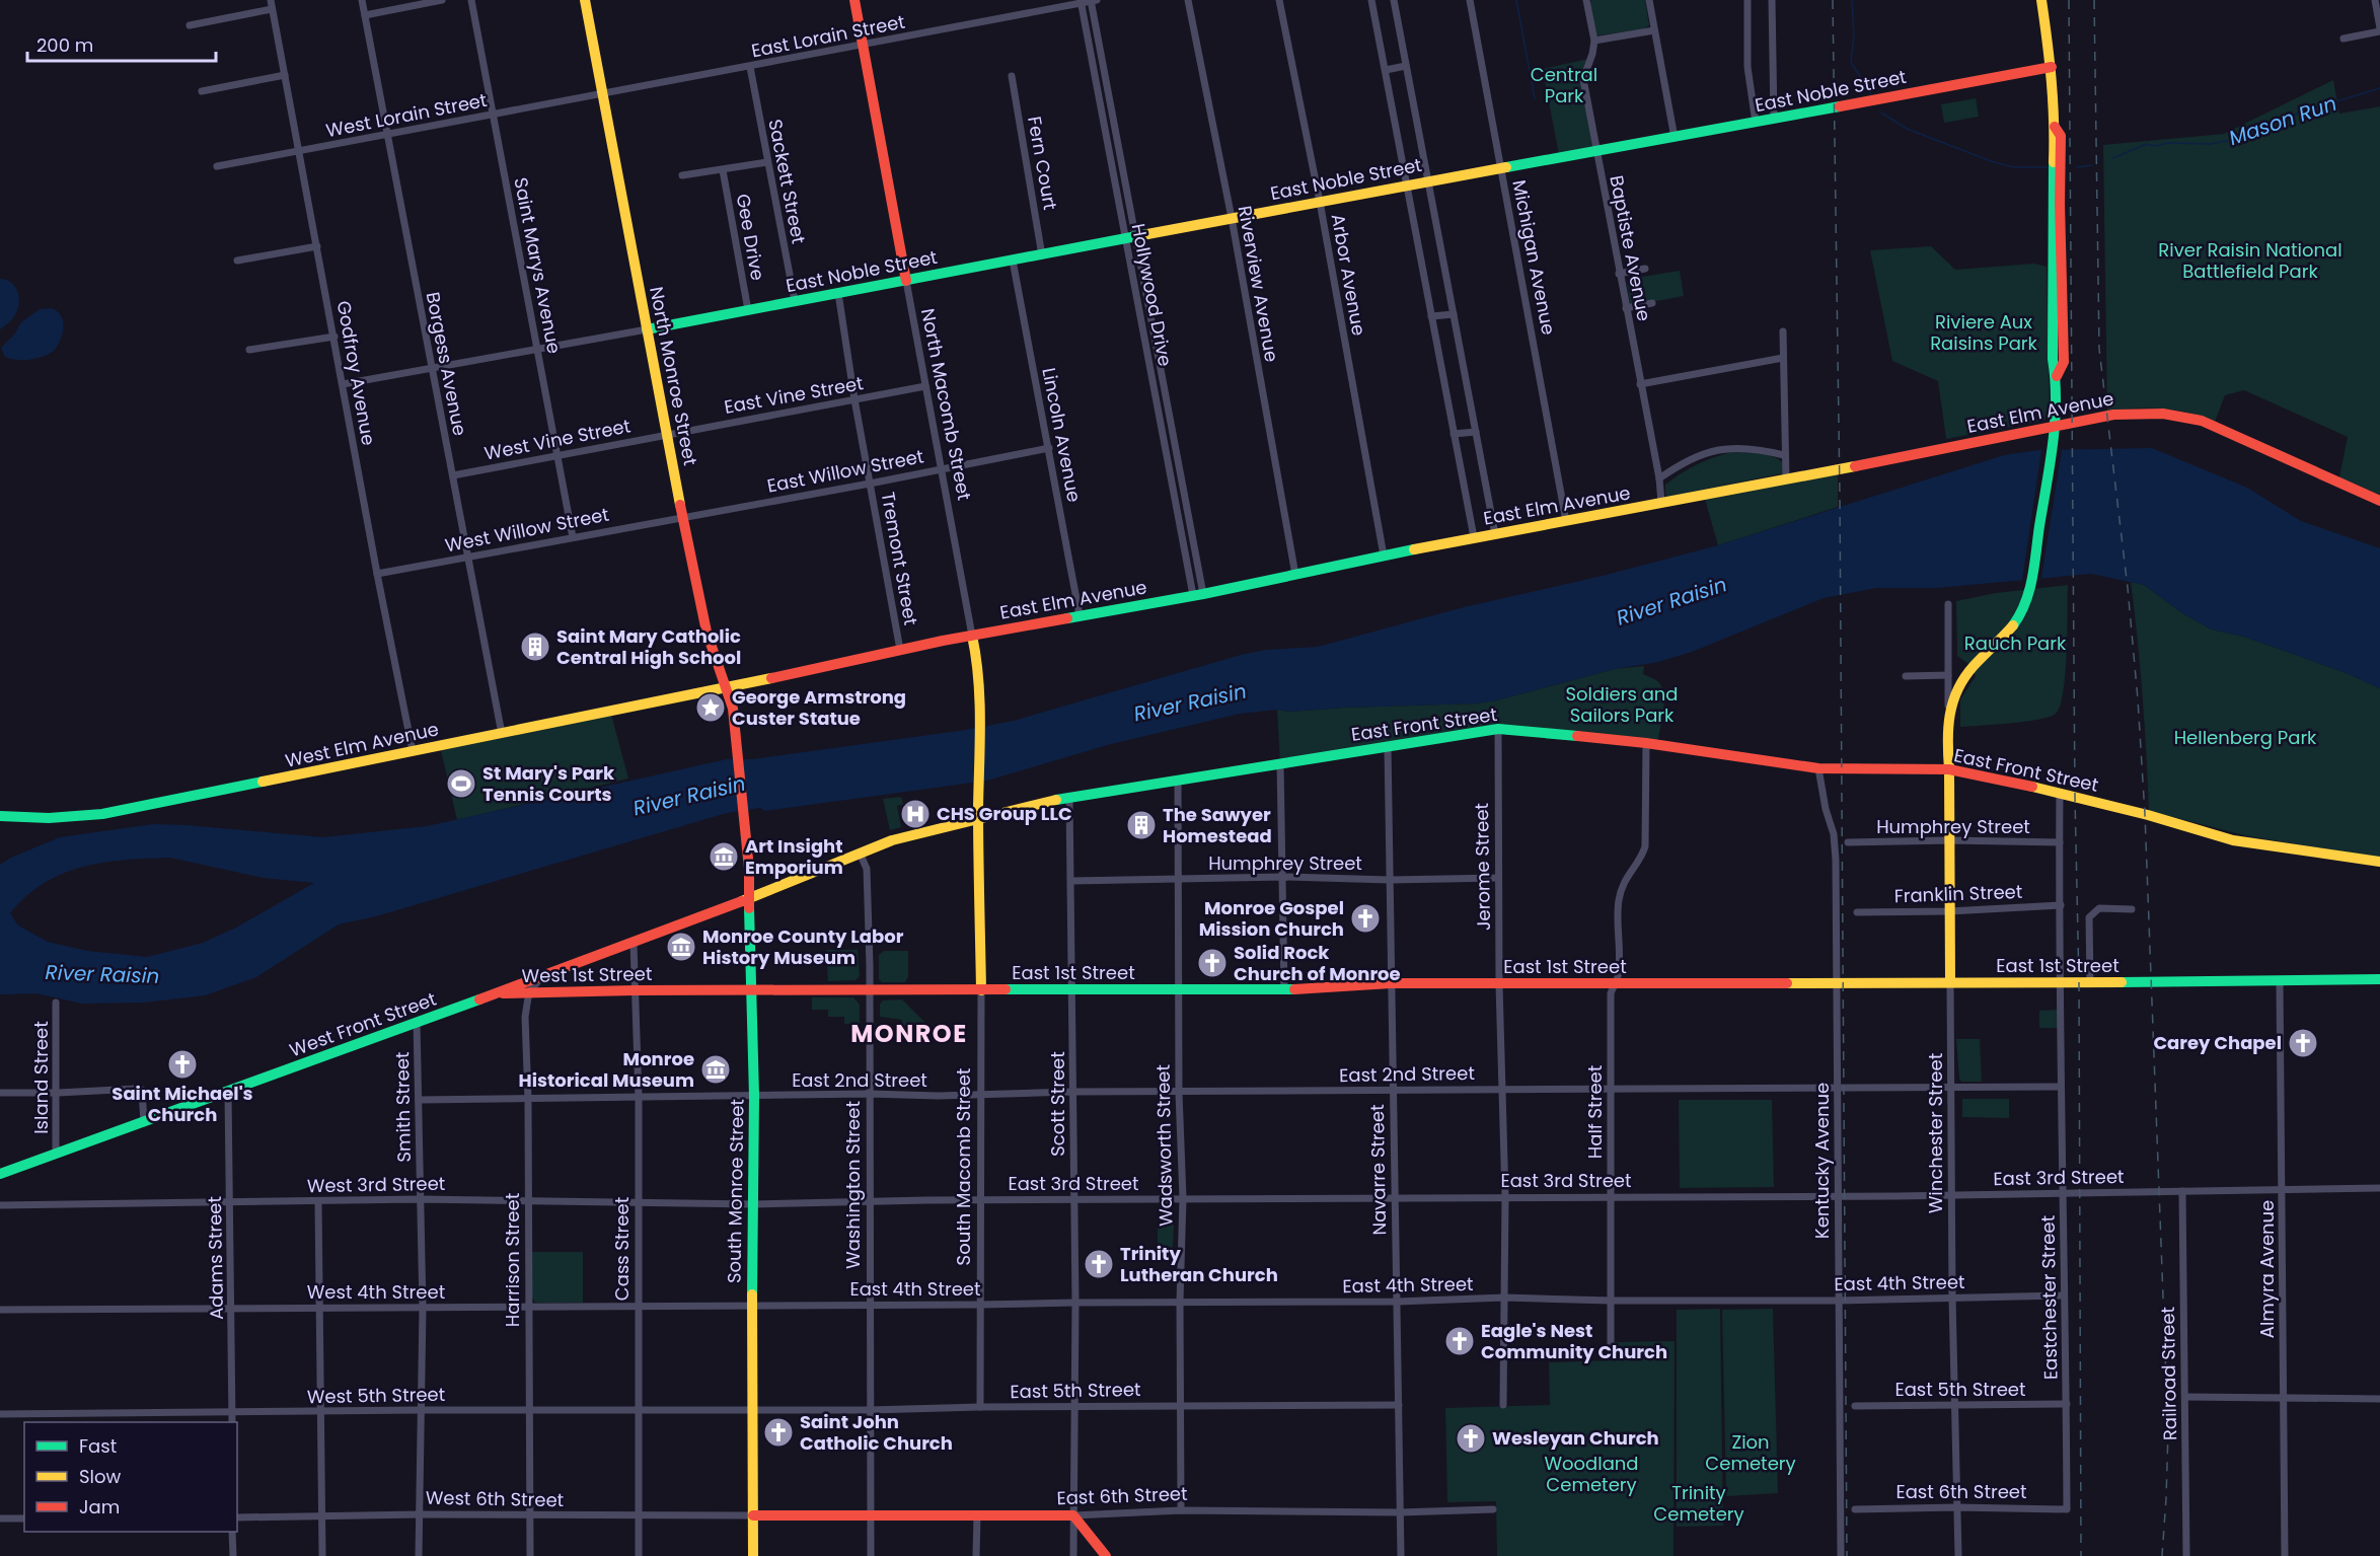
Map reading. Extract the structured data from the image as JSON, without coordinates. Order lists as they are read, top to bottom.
{
  "streets": {
    "street": [
      "East Lorain Street",
      "East Noble Street",
      "West Lorain Street",
      "Fern Court",
      "Sackett Street",
      "Gee Drive",
      "Baptiste Avenue",
      "Michigan Avenue",
      "Saint Marys Avenue",
      "Arbor Avenue",
      "Riverview Avenue",
      "Hollywood Drive",
      "Borgess Avenue",
      "Godfroy Avenue",
      "North Monroe Street",
      "East Vine Street",
      "North Macomb Street",
      "East Elm Avenue",
      "Lincoln Avenue",
      "West Vine Street",
      "East Willow Street",
      "West Willow Street",
      "Tremont Street",
      "East Front Street",
      "West Elm Avenue",
      "Humphrey Street",
      "Jerome Street",
      "Franklin Street",
      "East 1st Street",
      "West 1st Street",
      "West Front Street",
      "East 2nd Street",
      "Island Street",
      "Scott Street",
      "Smith Street",
      "Half Street",
      "Winchester Street",
      "Wadsworth Street",
      "Kentucky Avenue",
      "South Macomb Street",
      "Navarre Street",
      "East 3rd Street",
      "West 3rd Street",
      "Washington Street",
      "South Monroe Street",
      "Cass Street",
      "Adams Street",
      "Harrison Street",
      "Almyra Avenue",
      "East 4th Street",
      "West 4th Street",
      "Eastchester Street",
      "Railroad Street",
      "East 5th Street",
      "West 5th Street",
      "East 6th Street",
      "West 6th Street"
    ]
  },
  "crossings": [
    ["East Lorain Street", "West Lorain Street"],
    ["East Lorain Street", "Sackett Street"],
    ["East Lorain Street", "Hollywood Drive"],
    ["East Lorain Street", "North Monroe Street"],
    ["East Lorain Street", "North Macomb Street"],
    ["East Noble Street", "Fern Court"],
    ["East Noble Street", "Sackett Street"],
    ["East Noble Street", "Gee Drive"],
    ["East Noble Street", "Baptiste Avenue"],
    ["East Noble Street", "Michigan Avenue"],
    ["East Noble Street", "Arbor Avenue"],
    ["East Noble Street", "Riverview Avenue"],
    ["East Noble Street", "Hollywood Drive"],
    ["East Noble Street", "North Monroe Street"],
    ["East Noble Street", "North Macomb Street"],
    ["East Noble Street", "Lincoln Avenue"],
    ["East Noble Street", "Tremont Street"],
    ["East Noble Street", "Winchester Street"],
    ["West Lorain Street", "Saint Marys Avenue"],
    ["West Lorain Street", "Borgess Avenue"],
    ["West Lorain Street", "Godfroy Avenue"],
    ["West Lorain Street", "North Monroe Street"],
    ["Baptiste Avenue", "East Elm Avenue"],
    ["Michigan Avenue", "East Elm Avenue"],
    ["Saint Marys Avenue", "West Vine Street"],
    ["Saint Marys Avenue", "West Willow Street"],
    ["Arbor Avenue", "East Elm Avenue"],
    ["Riverview Avenue", "East Elm Avenue"],
    ["Hollywood Drive", "East Elm Avenue"],
    ["Borgess Avenue", "West Vine Street"],
    ["Borgess Avenue", "West Willow Street"],
    ["Borgess Avenue", "West Elm Avenue"],
    ["Godfroy Avenue", "West Willow Street"],
    ["Godfroy Avenue", "West Elm Avenue"],
    ["North Monroe Street", "East Vine Street"],
    ["North Monroe Street", "East Elm Avenue"],
    ["North Monroe Street", "West Vine Street"],
    ["North Monroe Street", "East Willow Street"],
    ["North Monroe Street", "West Willow Street"],
    ["North Monroe Street", "West Elm Avenue"],
    ["North Monroe Street", "South Monroe Street"],
    ["East Vine Street", "North Macomb Street"],
    ["East Vine Street", "West Vine Street"],
    ["East Vine Street", "Tremont Street"],
    ["North Macomb Street", "East Elm Avenue"],
    ["North Macomb Street", "East Willow Street"],
    ["North Macomb Street", "East Front Street"],
    ["North Macomb Street", "South Macomb Street"],
    ["East Elm Avenue", "Lincoln Avenue"],
    ["East Elm Avenue", "Tremont Street"],
    ["East Elm Avenue", "West Elm Avenue"],
    ["East Elm Avenue", "Winchester Street"],
    ["Lincoln Avenue", "East Willow Street"],
    ["East Willow Street", "West Willow Street"],
    ["East Willow Street", "Tremont Street"],
    ["East Front Street", "Jerome Street"],
    ["East Front Street", "West Front Street"],
    ["East Front Street", "Scott Street"],
    ["East Front Street", "Half Street"],
    ["East Front Street", "Winchester Street"],
    ["East Front Street", "Wadsworth Street"],
    ["East Front Street", "Kentucky Avenue"],
    ["East Front Street", "South Macomb Street"],
    ["East Front Street", "Navarre Street"],
    ["East Front Street", "Washington Street"],
    ["East Front Street", "South Monroe Street"],
    ["East Front Street", "Eastchester Street"],
    ["Humphrey Street", "Jerome Street"],
    ["Humphrey Street", "Scott Street"],
    ["Humphrey Street", "Winchester Street"],
    ["Humphrey Street", "Wadsworth Street"],
    ["Humphrey Street", "Navarre Street"],
    ["Humphrey Street", "Eastchester Street"],
    ["Jerome Street", "East 1st Street"],
    ["Jerome Street", "East 2nd Street"],
    ["Jerome Street", "East 3rd Street"],
    ["Jerome Street", "East 4th Street"],
    ["Franklin Street", "Winchester Street"],
    ["Franklin Street", "Eastchester Street"],
    ["East 1st Street", "West 1st Street"],
    ["East 1st Street", "Scott Street"],
    ["East 1st Street", "Half Street"],
    ["East 1st Street", "Winchester Street"],
    ["East 1st Street", "Wadsworth Street"],
    ["East 1st Street", "Kentucky Avenue"],
    ["East 1st Street", "South Macomb Street"],
    ["East 1st Street", "Navarre Street"],
    ["East 1st Street", "Washington Street"],
    ["East 1st Street", "South Monroe Street"],
    ["East 1st Street", "Almyra Avenue"],
    ["East 1st Street", "Eastchester Street"],
    ["West 1st Street", "West Front Street"],
    ["West 1st Street", "South Monroe Street"],
    ["West 1st Street", "Cass Street"],
    ["West 1st Street", "Harrison Street"],
    ["West Front Street", "Island Street"],
    ["West Front Street", "Smith Street"],
    ["West Front Street", "Cass Street"],
    ["West Front Street", "Adams Street"],
    ["East 2nd Street", "Scott Street"],
    ["East 2nd Street", "Smith Street"],
    ["East 2nd Street", "Half Street"],
    ["East 2nd Street", "Winchester Street"],
    ["East 2nd Street", "Wadsworth Street"],
    ["East 2nd Street", "Kentucky Avenue"],
    ["East 2nd Street", "South Macomb Street"],
    ["East 2nd Street", "Navarre Street"],
    ["East 2nd Street", "Washington Street"],
    ["East 2nd Street", "South Monroe Street"],
    ["East 2nd Street", "Cass Street"],
    ["East 2nd Street", "Harrison Street"],
    ["East 2nd Street", "Eastchester Street"],
    ["Scott Street", "East 3rd Street"],
    ["Scott Street", "East 4th Street"],
    ["Scott Street", "East 5th Street"],
    ["Scott Street", "East 6th Street"],
    ["Smith Street", "West 3rd Street"],
    ["Smith Street", "West 4th Street"],
    ["Smith Street", "West 5th Street"],
    ["Smith Street", "West 6th Street"],
    ["Half Street", "East 3rd Street"],
    ["Half Street", "East 4th Street"],
    ["Winchester Street", "East 3rd Street"],
    ["Winchester Street", "East 4th Street"],
    ["Winchester Street", "East 5th Street"],
    ["Winchester Street", "East 6th Street"],
    ["Wadsworth Street", "East 3rd Street"],
    ["Wadsworth Street", "East 4th Street"],
    ["Wadsworth Street", "East 5th Street"],
    ["Wadsworth Street", "East 6th Street"],
    ["Kentucky Avenue", "East 3rd Street"],
    ["Kentucky Avenue", "East 4th Street"],
    ["South Macomb Street", "East 3rd Street"],
    ["South Macomb Street", "East 4th Street"],
    ["South Macomb Street", "East 5th Street"],
    ["Navarre Street", "East 3rd Street"],
    ["Navarre Street", "East 4th Street"],
    ["Navarre Street", "East 5th Street"],
    ["Navarre Street", "East 6th Street"],
    ["East 3rd Street", "West 3rd Street"],
    ["East 3rd Street", "Washington Street"],
    ["East 3rd Street", "South Monroe Street"],
    ["East 3rd Street", "Almyra Avenue"],
    ["East 3rd Street", "Eastchester Street"],
    ["East 3rd Street", "Railroad Street"],
    ["West 3rd Street", "South Monroe Street"],
    ["West 3rd Street", "Cass Street"],
    ["West 3rd Street", "Adams Street"],
    ["West 3rd Street", "Harrison Street"],
    ["Washington Street", "East 4th Street"],
    ["Washington Street", "East 5th Street"],
    ["Washington Street", "East 6th Street"],
    ["South Monroe Street", "East 4th Street"],
    ["South Monroe Street", "West 4th Street"],
    ["South Monroe Street", "East 5th Street"],
    ["South Monroe Street", "West 5th Street"],
    ["South Monroe Street", "East 6th Street"],
    ["South Monroe Street", "West 6th Street"],
    ["Cass Street", "West 4th Street"],
    ["Cass Street", "West 5th Street"],
    ["Cass Street", "West 6th Street"],
    ["Adams Street", "West 4th Street"],
    ["Adams Street", "West 5th Street"],
    ["Harrison Street", "West 4th Street"],
    ["Harrison Street", "West 5th Street"],
    ["Harrison Street", "West 6th Street"],
    ["East 4th Street", "West 4th Street"],
    ["East 4th Street", "Eastchester Street"],
    ["Eastchester Street", "East 5th Street"],
    ["Eastchester Street", "East 6th Street"],
    ["East 5th Street", "West 5th Street"],
    ["East 6th Street", "West 6th Street"]
  ],
  "districts": ["MONROE"],
  "water": ["Mason Run", "River Raisin"],
  "parks": [
    "Central Park",
    "River Raisin National Battlefield Park",
    "Riviere Aux Raisins Park",
    "Rauch Park",
    "Soldiers and Sailors Park",
    "Hellenberg Park",
    "Zion Cemetery",
    "Woodland Cemetery",
    "Trinity Cemetery"
  ],
  "places": {
    "building": ["Saint Mary Catholic Central High School", "The Sawyer Homestead"],
    "place": ["George Armstrong Custer Statue"],
    "sports": ["St Mary's Park Tennis Courts"],
    "hospital": ["CHS Group LLC"],
    "museum": ["Art Insight Emporium", "Monroe County Labor History Museum", "Monroe Historical Museum"],
    "church": [
      "Monroe Gospel Mission Church",
      "Solid Rock Church of Monroe",
      "Carey Chapel",
      "Saint Michael's Church",
      "Trinity Lutheran Church",
      "Eagle's Nest Community Church",
      "Saint John Catholic Church",
      "Wesleyan Church"
    ]
  },
  "legend": ["Fast", "Slow", "Jam"],
  "scale_bar": "200 m"
}
